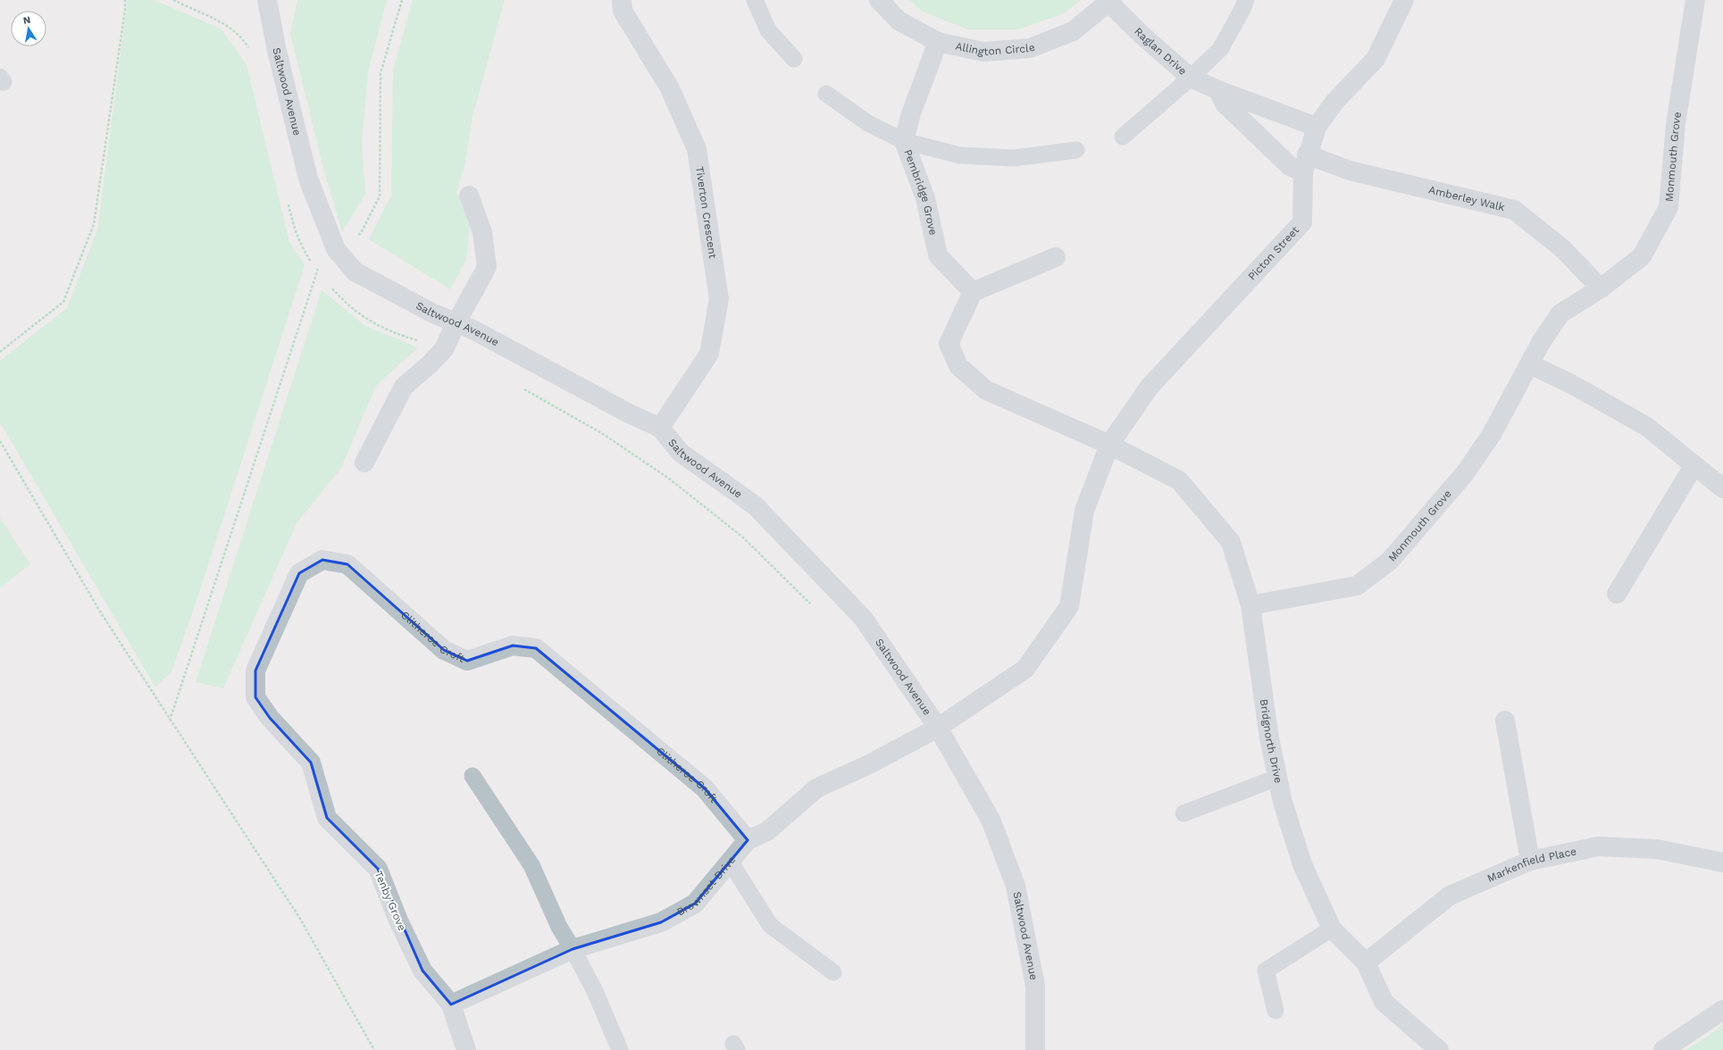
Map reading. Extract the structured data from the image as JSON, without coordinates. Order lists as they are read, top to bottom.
{
  "streets": {
    "street": [
      "Allington Circle",
      "Raglan Drive",
      "Saltwood Avenue",
      "Monmouth Grove",
      "Pembridge Grove",
      "Amberley Walk",
      "Tiverton Crescent",
      "Picton Street",
      "Clitheroe Croft",
      "Bridgnorth Drive",
      "Markenfield Place",
      "Brownset Drive",
      "Tenby Grove"
    ]
  },
  "crossings": [
    ["Allington Circle", "Raglan Drive"],
    ["Allington Circle", "Pembridge Grove"],
    ["Raglan Drive", "Picton Street"],
    ["Saltwood Avenue", "Tiverton Crescent"],
    ["Saltwood Avenue", "Picton Street"],
    ["Saltwood Avenue", "Brownset Drive"],
    ["Monmouth Grove", "Amberley Walk"],
    ["Monmouth Grove", "Bridgnorth Drive"],
    ["Pembridge Grove", "Bridgnorth Drive"],
    ["Amberley Walk", "Picton Street"],
    ["Picton Street", "Bridgnorth Drive"],
    ["Picton Street", "Brownset Drive"],
    ["Clitheroe Croft", "Brownset Drive"],
    ["Clitheroe Croft", "Tenby Grove"],
    ["Bridgnorth Drive", "Markenfield Place"],
    ["Brownset Drive", "Tenby Grove"]
  ],
  "north": "top"
}
